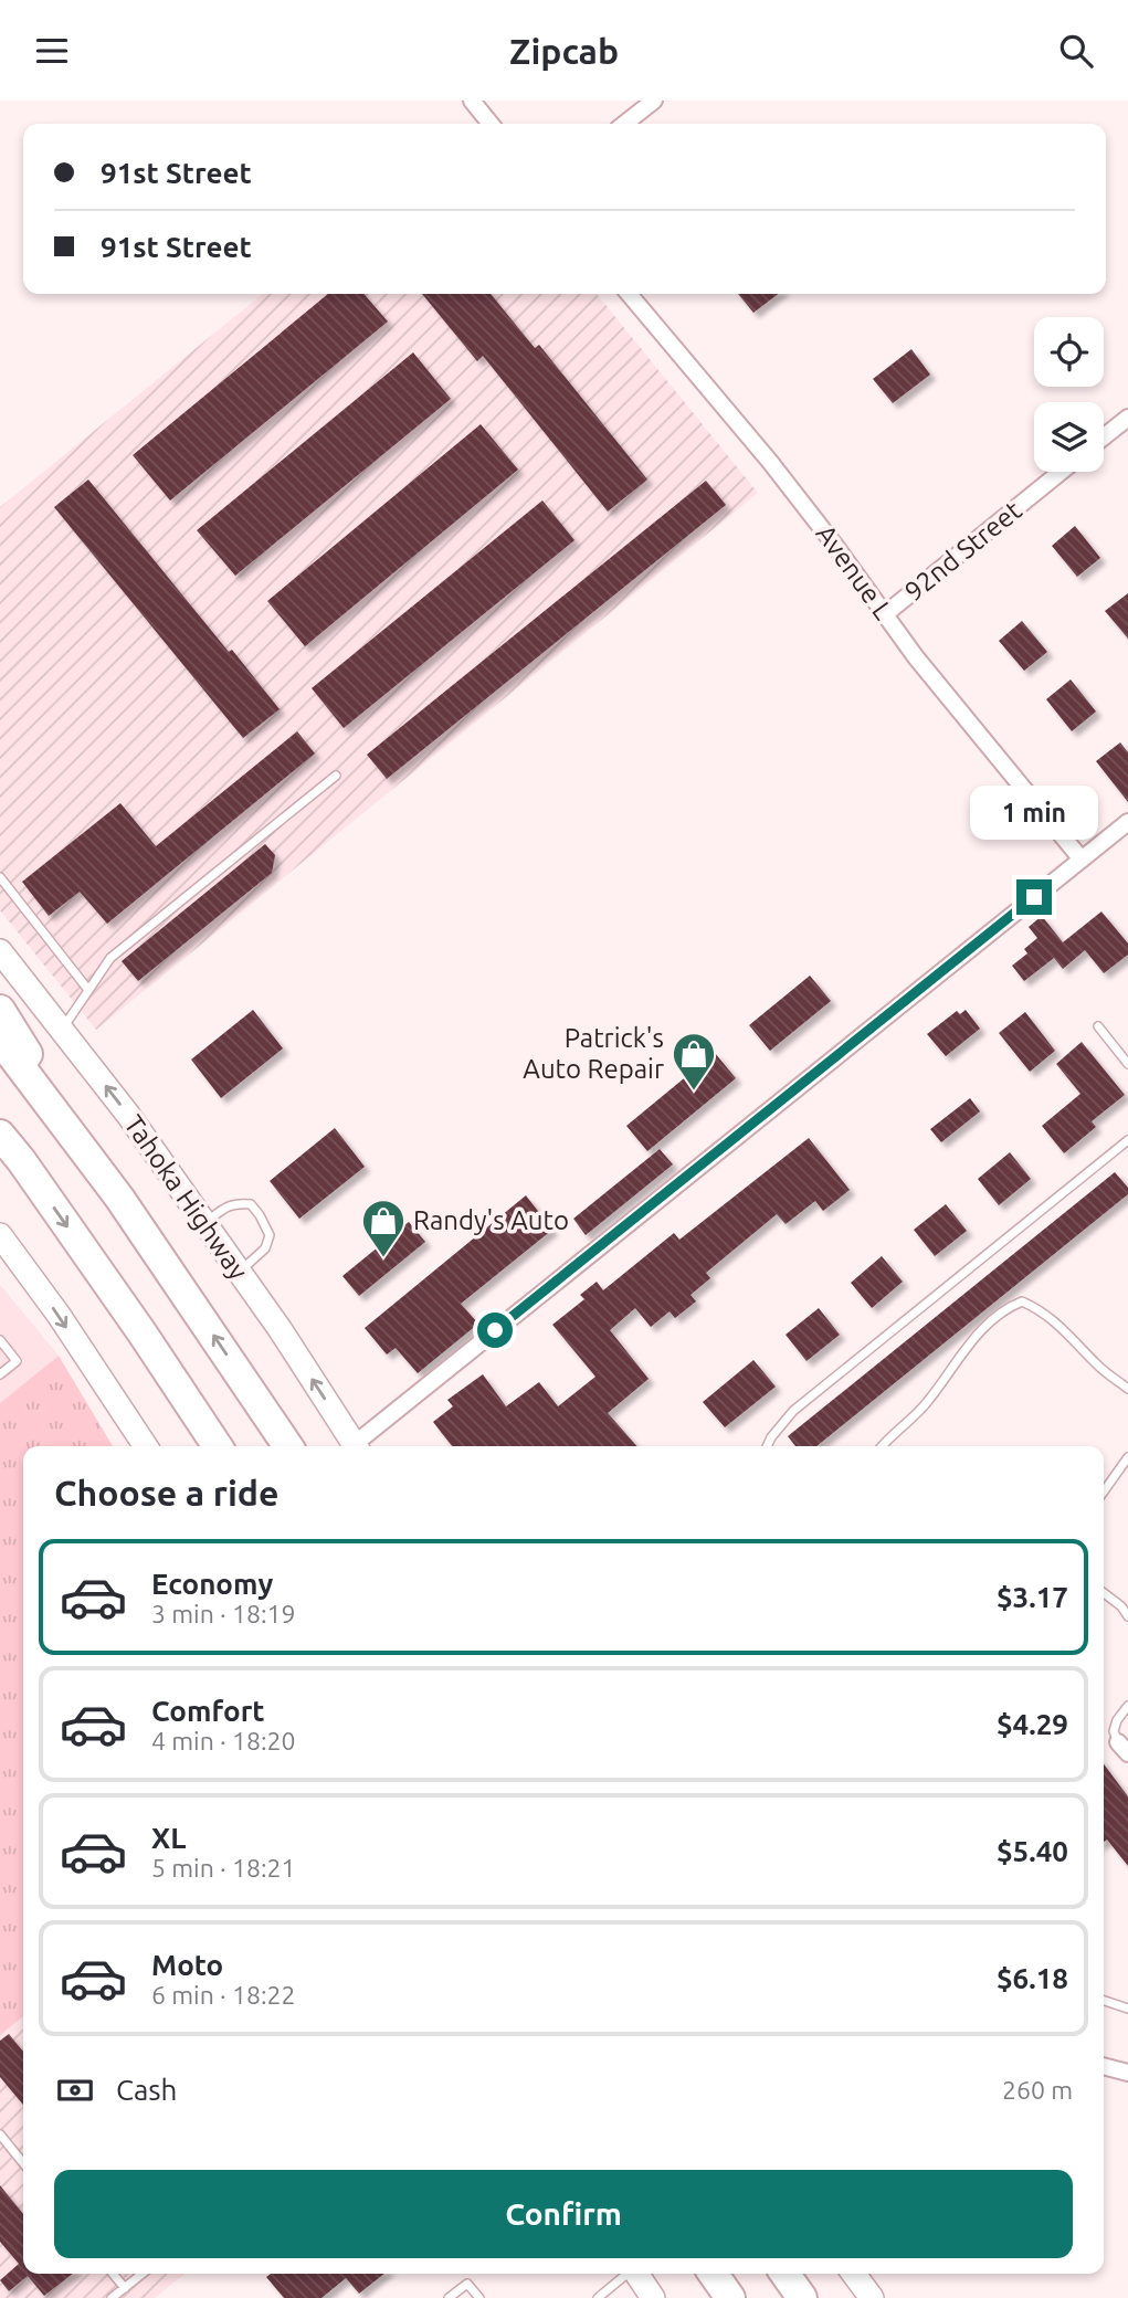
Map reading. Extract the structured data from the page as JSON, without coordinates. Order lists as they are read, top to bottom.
{
  "streets": {
    "highway": ["Tahoka Highway"],
    "street": ["92nd Street", "Avenue L"]
  },
  "crossings": [
    ["92nd Street", "Avenue L"]
  ],
  "places": {
    "shop": ["Patrick's Auto Repair", "Randy's Auto"]
  },
  "page": {
    "header": "Zipcab",
    "banner": ["91st Street", "91st Street"],
    "bubble": "1 min",
    "heading": "Choose a ride",
    "list": [
      {
        "name": "Economy",
        "note": "3 min · 18:19",
        "value": "$3.17"
      },
      {
        "name": "Comfort",
        "note": "4 min · 18:20",
        "value": "$4.29"
      },
      {
        "name": "XL",
        "note": "5 min · 18:21",
        "value": "$5.40"
      },
      {
        "name": "Moto",
        "note": "6 min · 18:22",
        "value": "$6.18"
      }
    ],
    "pay": ["Cash", "260 m"],
    "buttons": "Confirm"
  }
}
